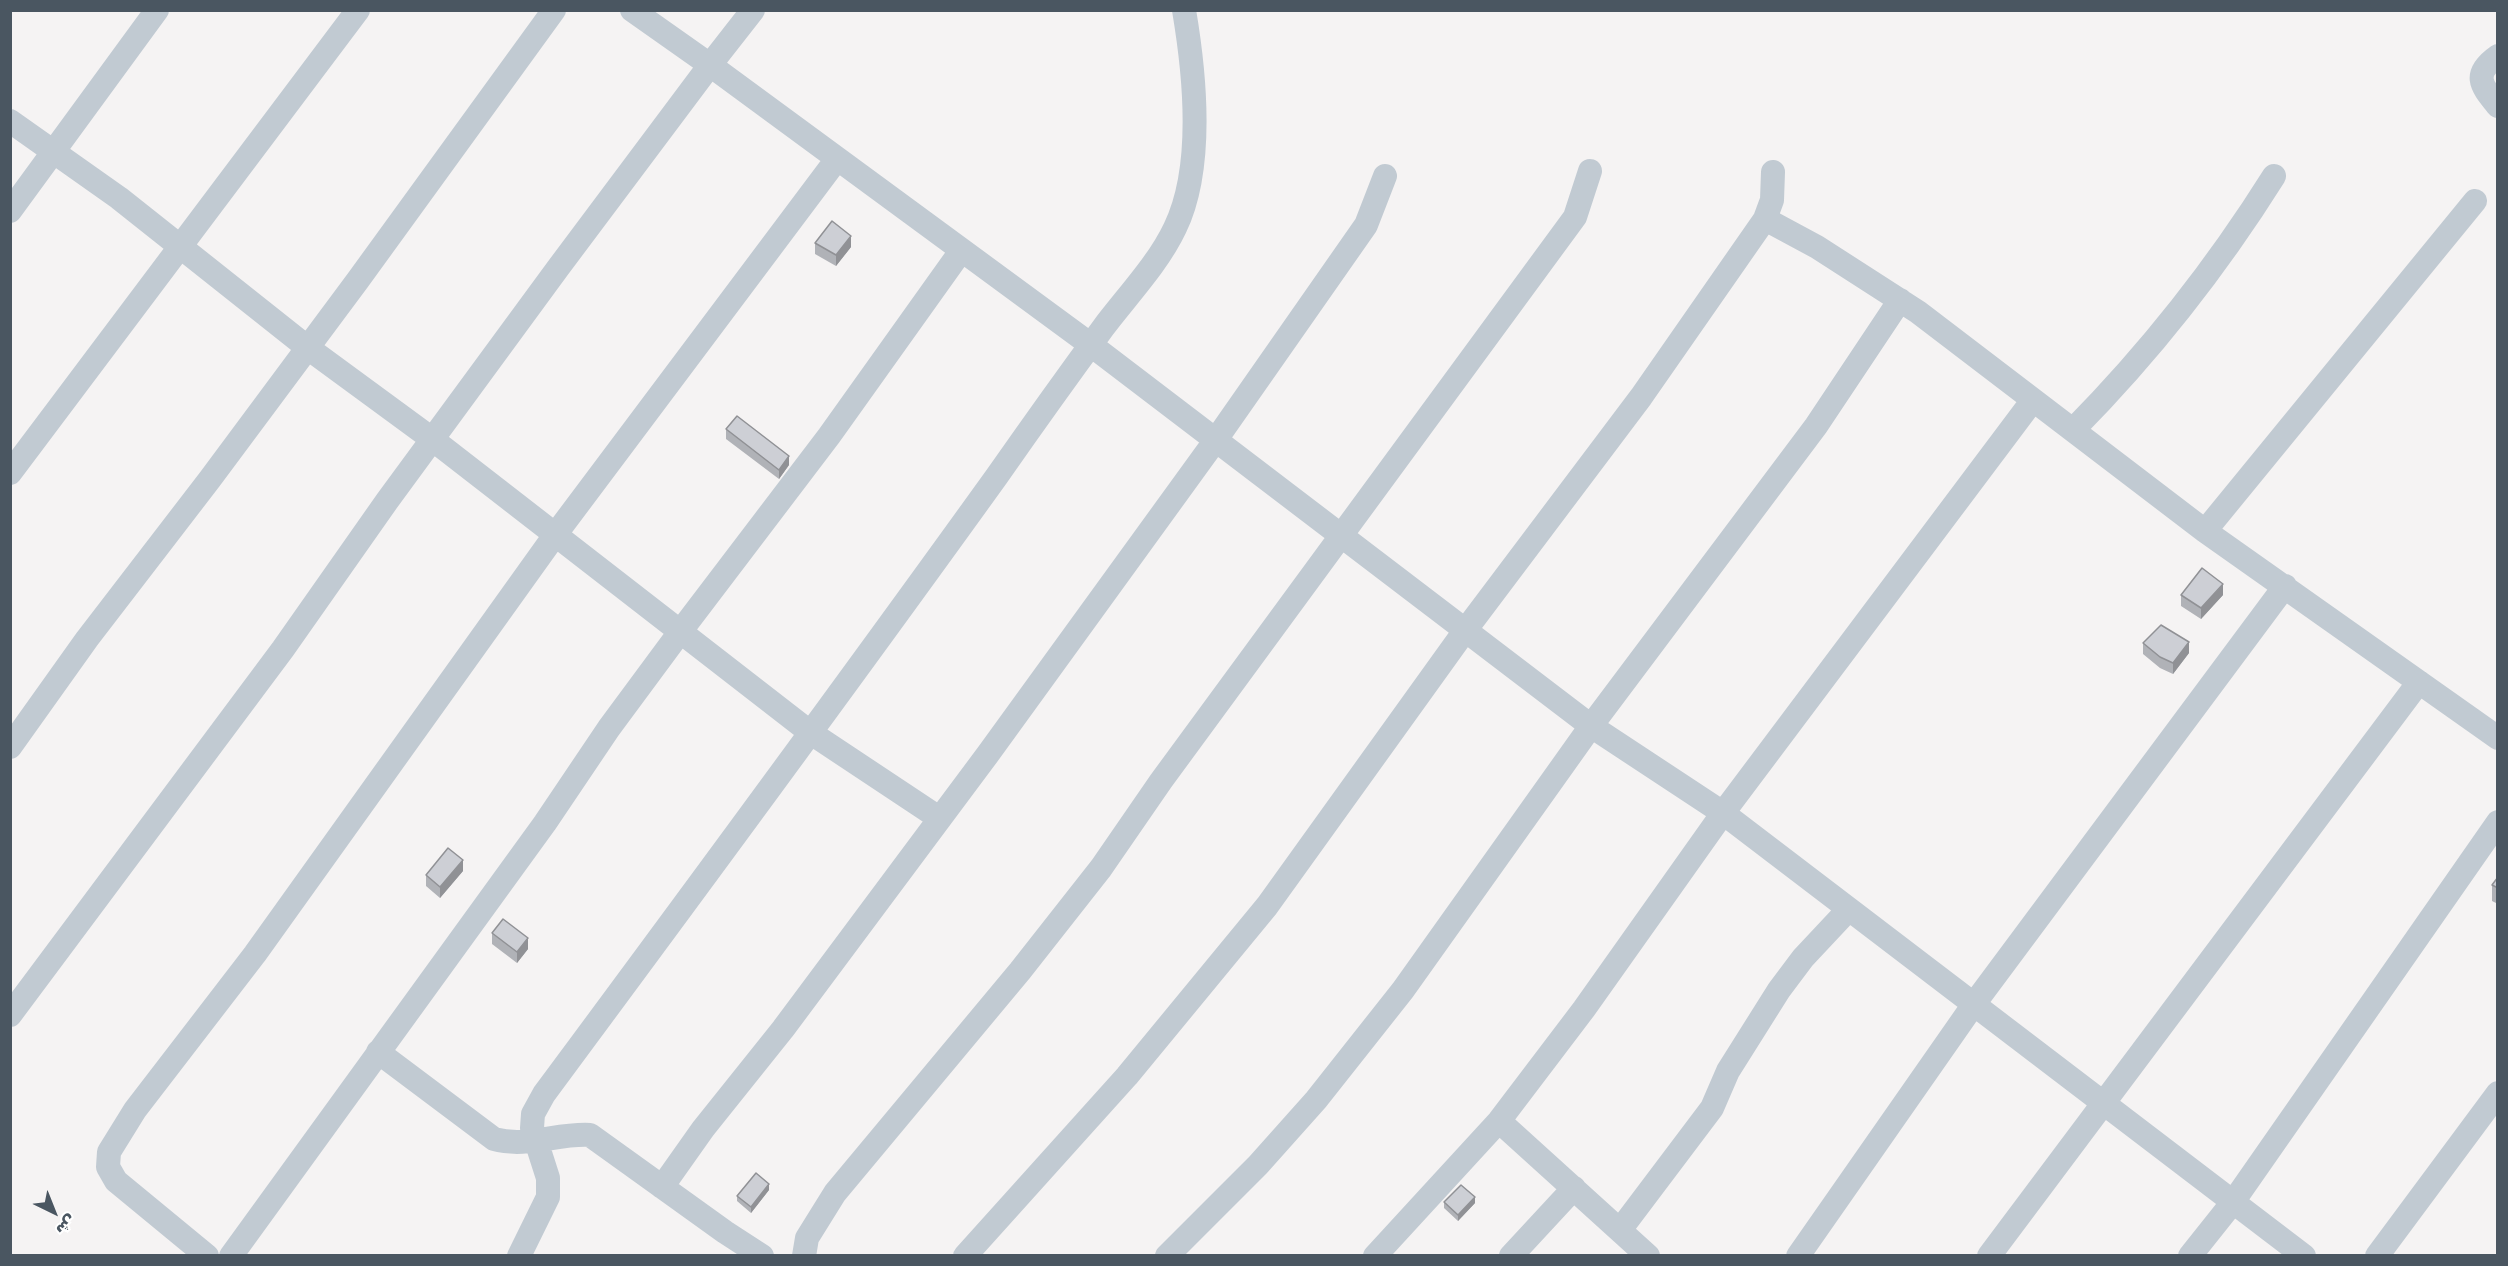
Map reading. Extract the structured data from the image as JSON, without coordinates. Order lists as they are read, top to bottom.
{
  "north": "bottom right"
}
